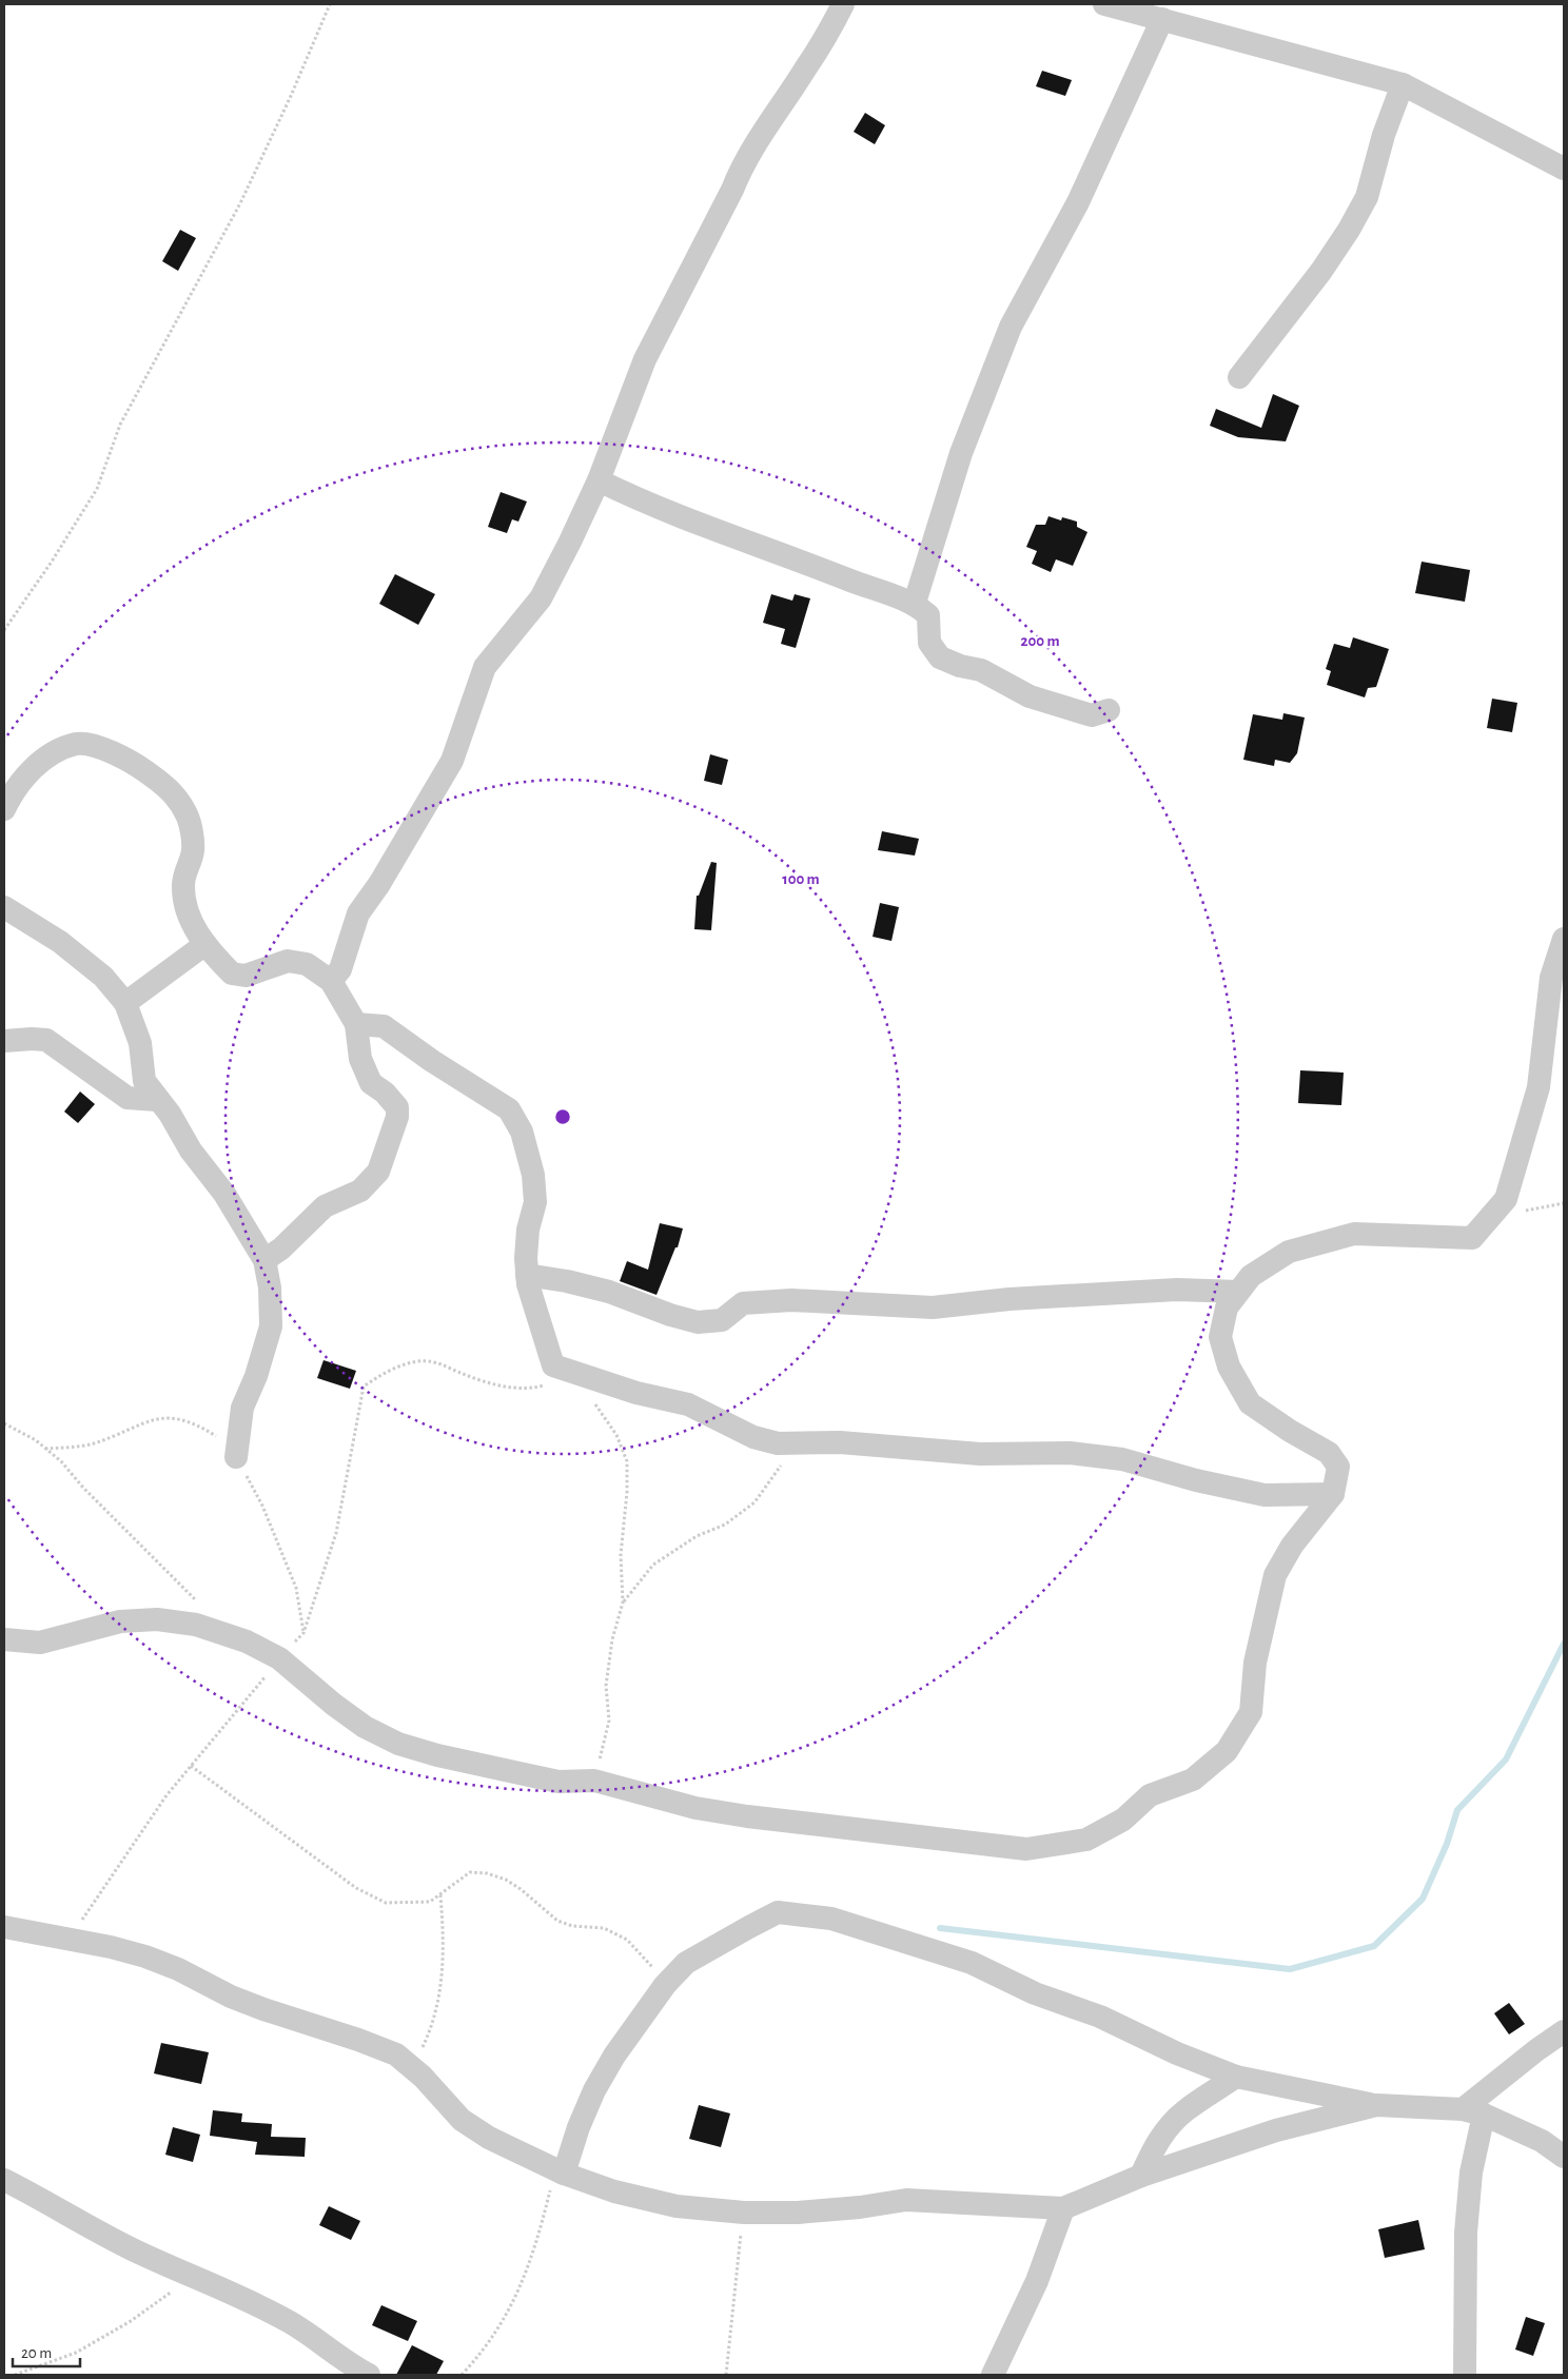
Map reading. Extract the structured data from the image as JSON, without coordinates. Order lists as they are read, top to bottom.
{
  "scale_bar": "20 m",
  "rings": ["200 m", "100 m"]
}
